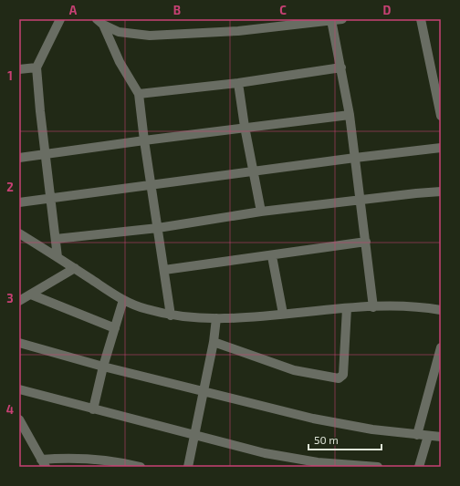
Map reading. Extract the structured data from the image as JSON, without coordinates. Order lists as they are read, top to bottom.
{
  "scale_bar": "50 m",
  "grid": {
    "columns": [
      "A",
      "B",
      "C",
      "D"
    ],
    "rows": [
      "1",
      "2",
      "3",
      "4"
    ]
  }
}
